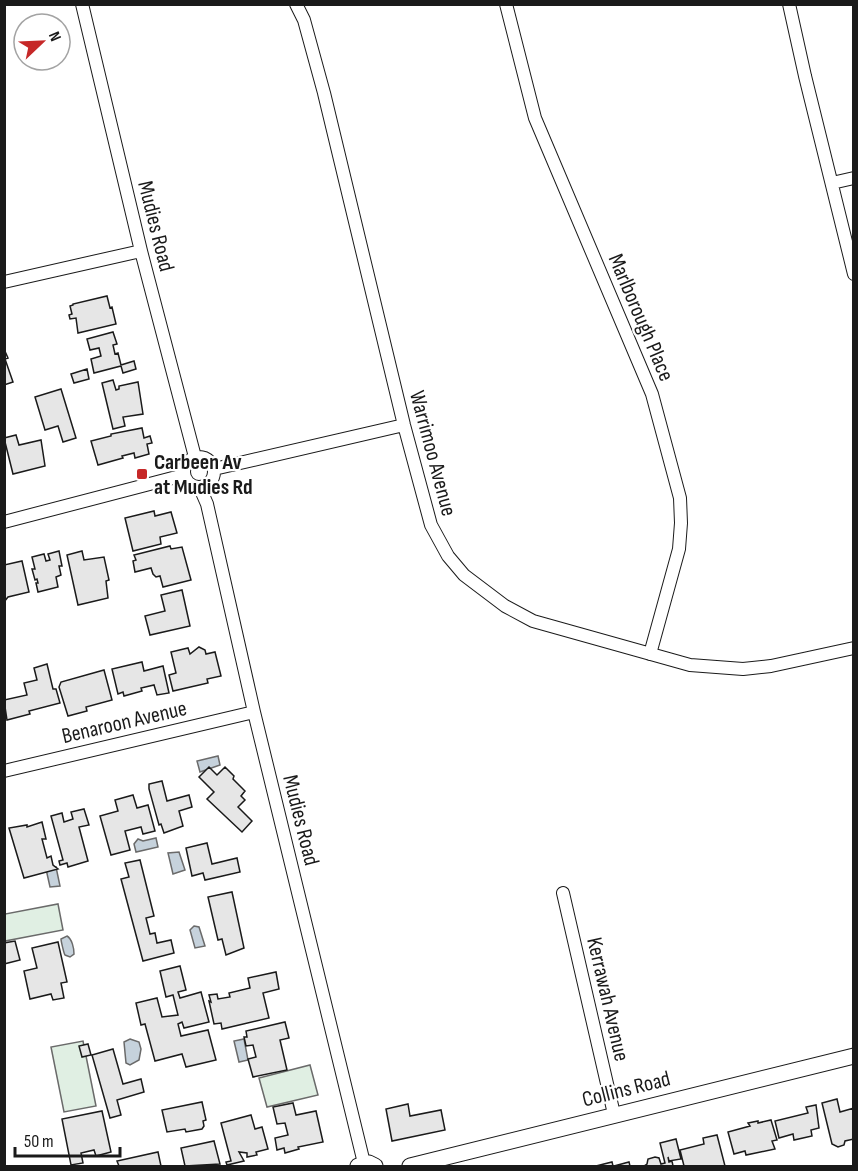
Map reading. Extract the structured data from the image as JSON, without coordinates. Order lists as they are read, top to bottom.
{
  "streets": {
    "street": [
      "Mudies Road",
      "Marlborough Place",
      "Warrimoo Avenue",
      "Benaroon Avenue",
      "Kerrawah Avenue",
      "Collins Road"
    ]
  },
  "crossings": [
    ["Mudies Road", "Benaroon Avenue"],
    ["Marlborough Place", "Warrimoo Avenue"],
    ["Kerrawah Avenue", "Collins Road"]
  ],
  "places": {
    "transit": ["Carbeen Av at Mudies Rd"]
  },
  "scale_bar": "50 m",
  "north": "top right"
}
